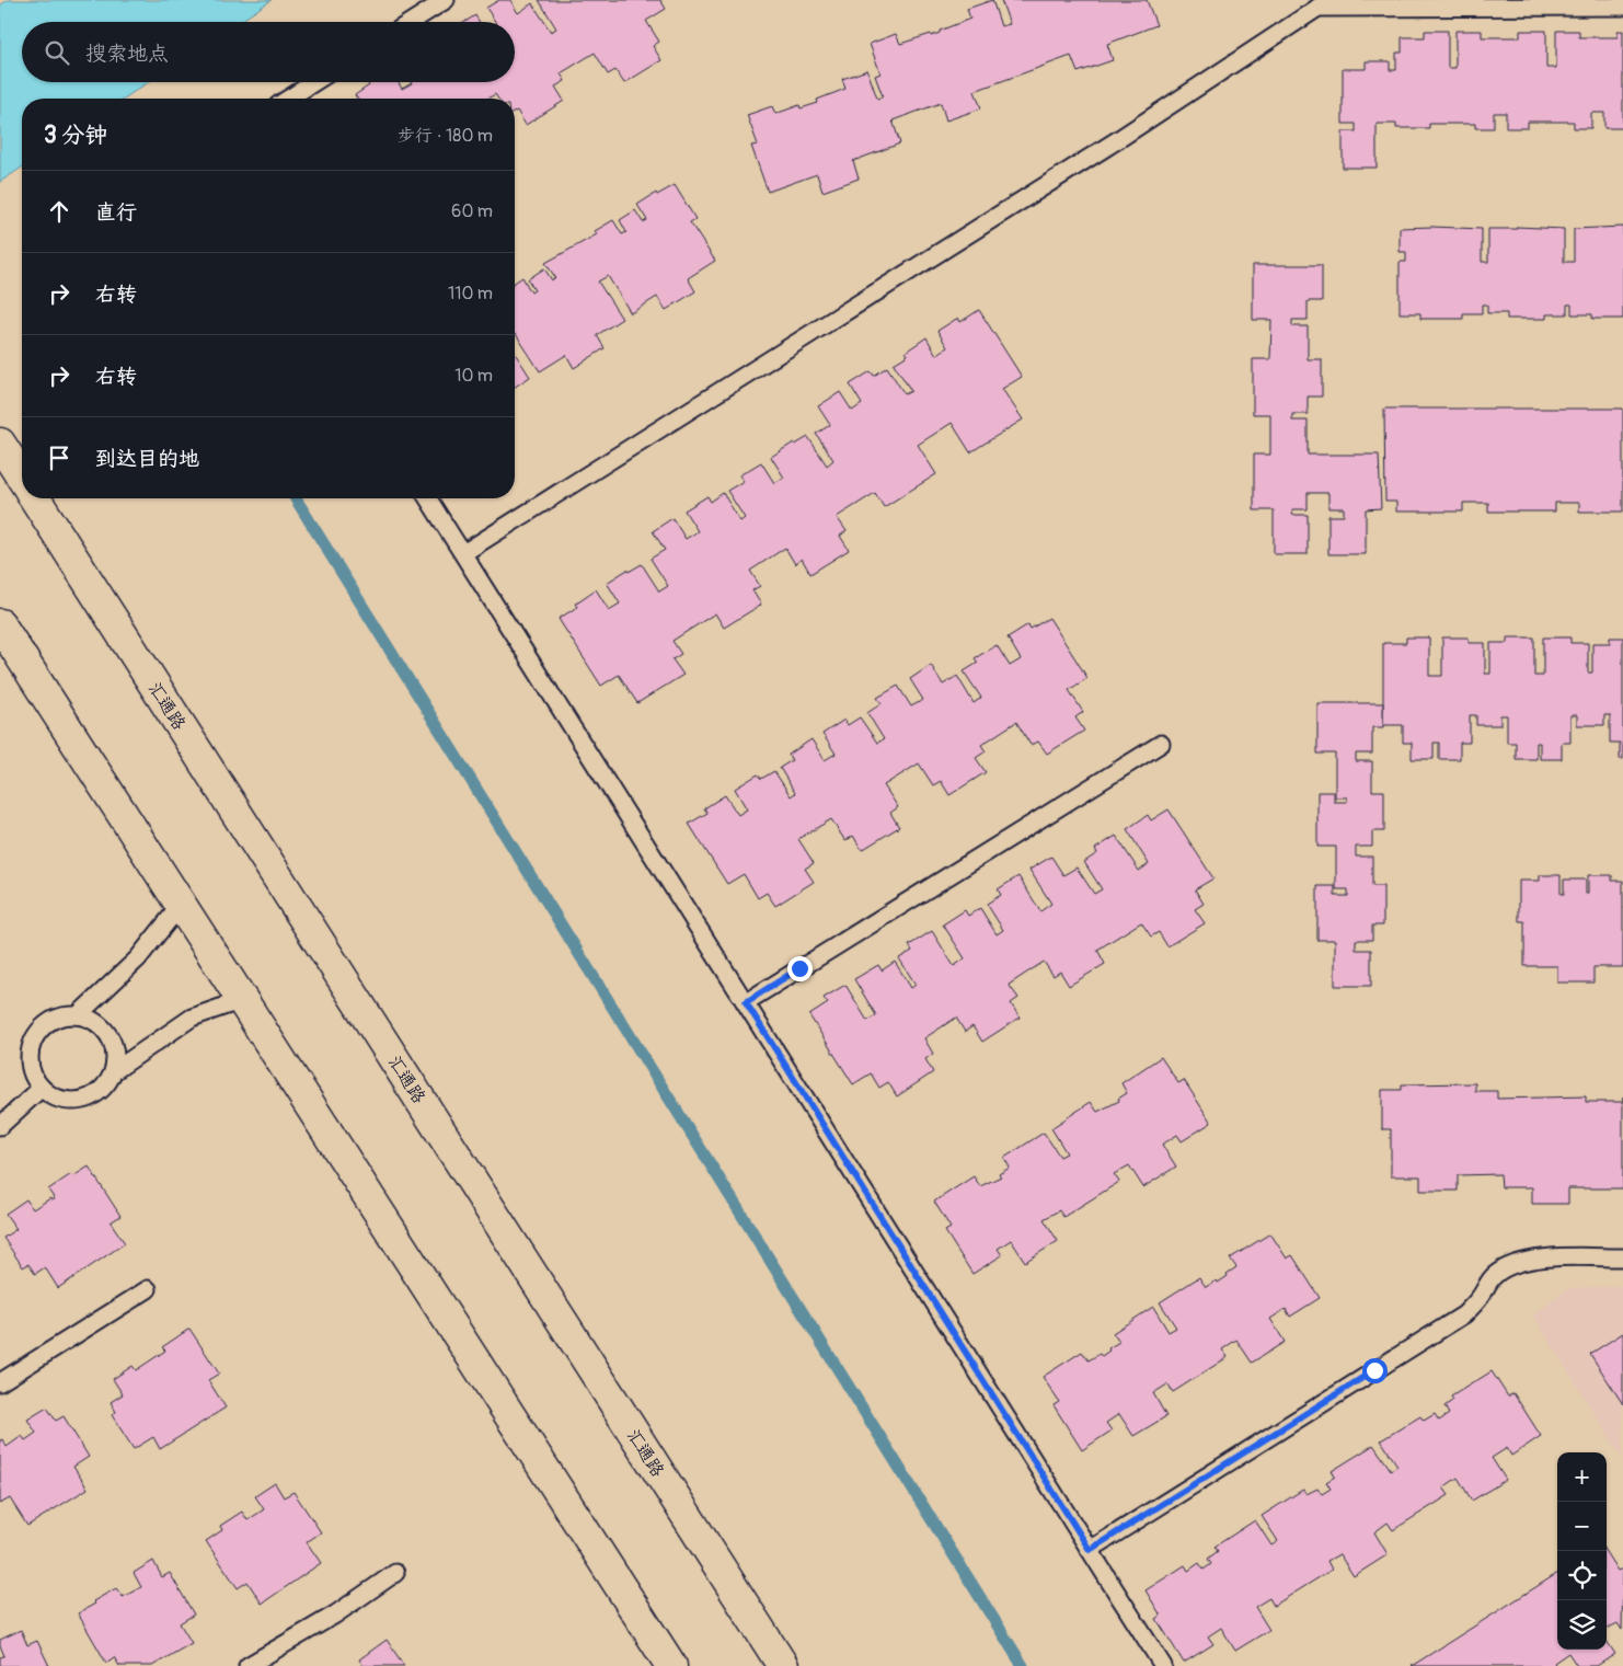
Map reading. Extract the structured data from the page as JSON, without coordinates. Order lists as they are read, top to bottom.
{
  "streets": {
    "main road": ["汇通路"]
  },
  "page": {
    "search": "搜索地点",
    "heading": ["3 分钟", "步行 · 180 m"],
    "list": [
      ["直行", "60 m"],
      ["右转", "110 m"],
      ["右转", "10 m"],
      "到达目的地"
    ],
    "map_buttons": ["+", "−"]
  }
}
